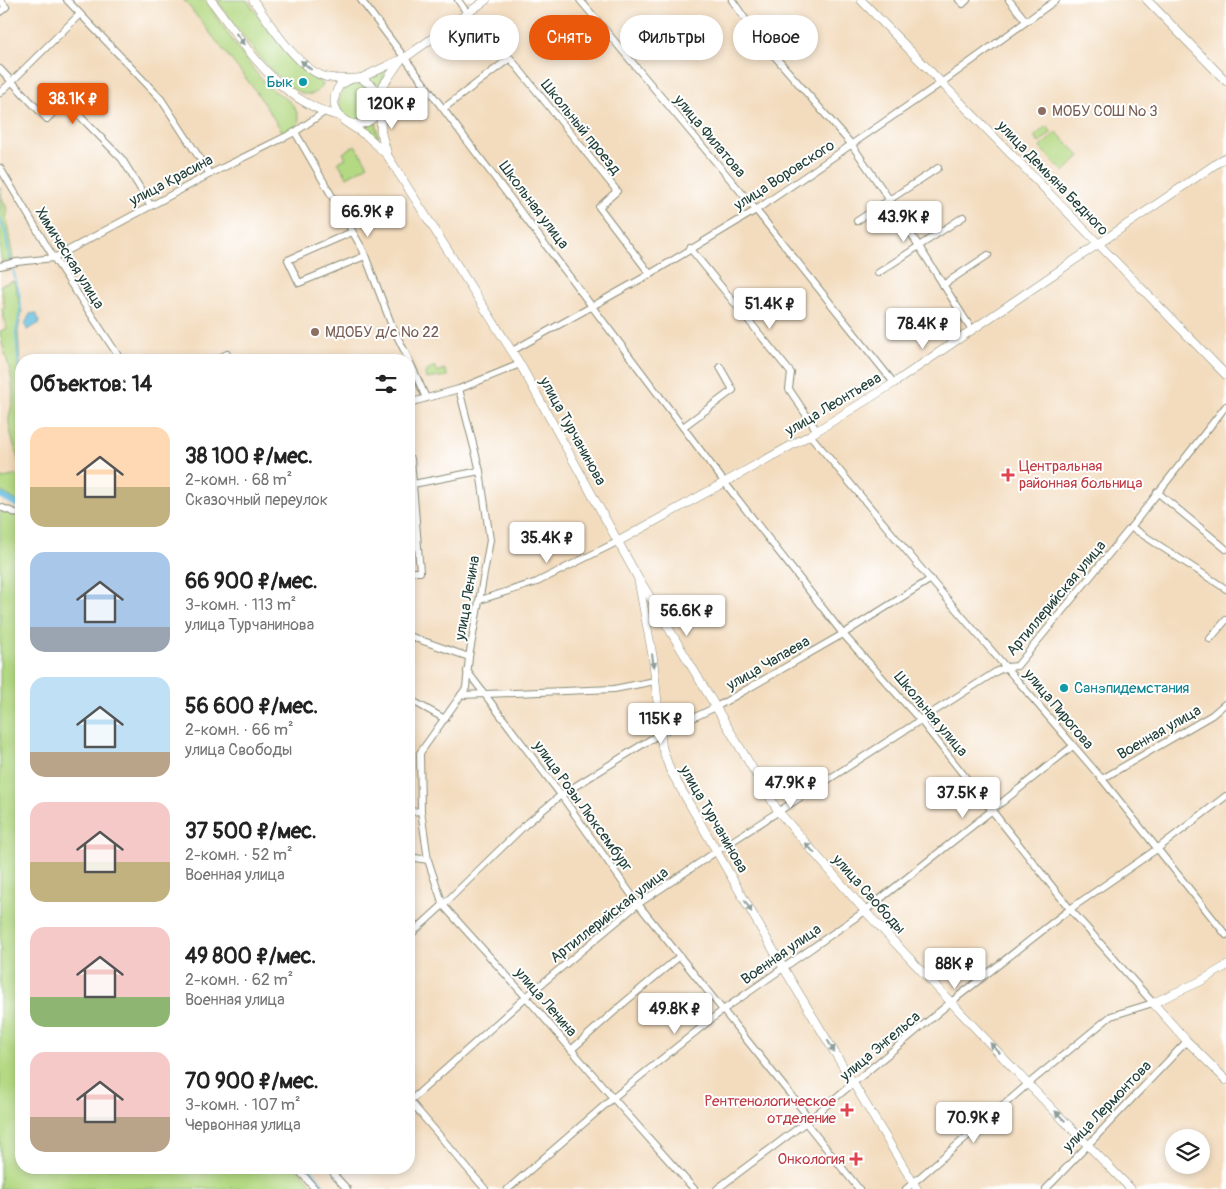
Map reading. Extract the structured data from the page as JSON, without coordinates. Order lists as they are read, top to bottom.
{
  "streets": {
    "street": [
      "Школьный проезд",
      "улица Филатова",
      "улица Воровского",
      "улица Демьяна Бедного",
      "улица Красина",
      "Школьная улица",
      "Химическая улица",
      "улица Леонтьева",
      "улица Турчанинова",
      "улица Ленина",
      "Артиллерийская улица",
      "улица Чапаева",
      "улица Пирогова",
      "Военная улица",
      "улица Розы Люксембург",
      "улица Свободы",
      "улица Энгельса",
      "улица Лермонтова"
    ]
  },
  "crossings": [
    ["Школьный проезд", "улица Воровского"],
    ["Школьный проезд", "Школьная улица"],
    ["улица Филатова", "улица Воровского"],
    ["улица Филатова", "улица Леонтьева"],
    ["улица Воровского", "улица Демьяна Бедного"],
    ["улица Воровского", "Школьная улица"],
    ["улица Воровского", "улица Турчанинова"],
    ["улица Воровского", "улица Пирогова"],
    ["улица Демьяна Бедного", "улица Леонтьева"],
    ["улица Красина", "Химическая улица"],
    ["улица Красина", "улица Турчанинова"],
    ["Школьная улица", "улица Леонтьева"],
    ["Школьная улица", "Артиллерийская улица"],
    ["Школьная улица", "улица Чапаева"],
    ["Школьная улица", "Военная улица"],
    ["Школьная улица", "улица Энгельса"],
    ["Школьная улица", "улица Лермонтова"],
    ["улица Леонтьева", "улица Турчанинова"],
    ["улица Леонтьева", "улица Ленина"],
    ["улица Леонтьева", "улица Пирогова"],
    ["улица Турчанинова", "Артиллерийская улица"],
    ["улица Турчанинова", "улица Чапаева"],
    ["улица Турчанинова", "Военная улица"],
    ["улица Турчанинова", "улица Свободы"],
    ["улица Турчанинова", "улица Энгельса"],
    ["улица Ленина", "Артиллерийская улица"],
    ["улица Ленина", "улица Чапаева"],
    ["улица Ленина", "Военная улица"],
    ["улица Ленина", "улица Розы Люксембург"],
    ["Артиллерийская улица", "улица Пирогова"],
    ["Артиллерийская улица", "улица Розы Люксембург"],
    ["Артиллерийская улица", "улица Свободы"],
    ["улица Чапаева", "улица Пирогова"],
    ["улица Чапаева", "улица Розы Люксембург"],
    ["улица Чапаева", "улица Свободы"],
    ["улица Пирогова", "Военная улица"],
    ["улица Пирогова", "улица Энгельса"],
    ["Военная улица", "улица Розы Люксембург"],
    ["Военная улица", "улица Свободы"],
    ["улица Розы Люксембург", "улица Энгельса"],
    ["улица Свободы", "улица Энгельса"],
    ["улица Свободы", "улица Лермонтова"]
  ],
  "one_way": ["улица Турчанинова", "улица Свободы"],
  "places": {
    "other": [
      "Бык",
      "МОБУ СОШ № 3",
      "МДОБУ д/с № 22",
      "Санэпидемстания"
    ],
    "health": ["Центральная районная больница", "Рентгенологическое отделение", "Онкология"]
  },
  "page": {
    "chip": [
      "Купить",
      "Снять",
      "Фильтры",
      "Новое"
    ],
    "price": [
      "38.1K ₽",
      "120K ₽",
      "66.9K ₽",
      "43.9K ₽",
      "51.4K ₽",
      "78.4K ₽",
      "35.4K ₽",
      "56.6K ₽",
      "115K ₽",
      "47.9K ₽",
      "37.5K ₽",
      "88K ₽",
      "49.8K ₽",
      "70.9K ₽"
    ],
    "heading": "Объектов: 14",
    "list": [
      {
        "name": "38 100 ₽/мес.",
        "note": "2-комн. · 68 m² · Сказочный переулок"
      },
      {
        "name": "66 900 ₽/мес.",
        "note": "3-комн. · 113 m² · улица Турчанинова"
      },
      {
        "name": "56 600 ₽/мес.",
        "note": "2-комн. · 66 m² · улица Свободы"
      },
      {
        "name": "37 500 ₽/мес.",
        "note": "2-комн. · 52 m² · Военная улица"
      },
      {
        "name": "49 800 ₽/мес.",
        "note": "2-комн. · 62 m² · Военная улица"
      },
      {
        "name": "70 900 ₽/мес.",
        "note": "3-комн. · 107 m² · Червонная улица"
      }
    ]
  }
}
